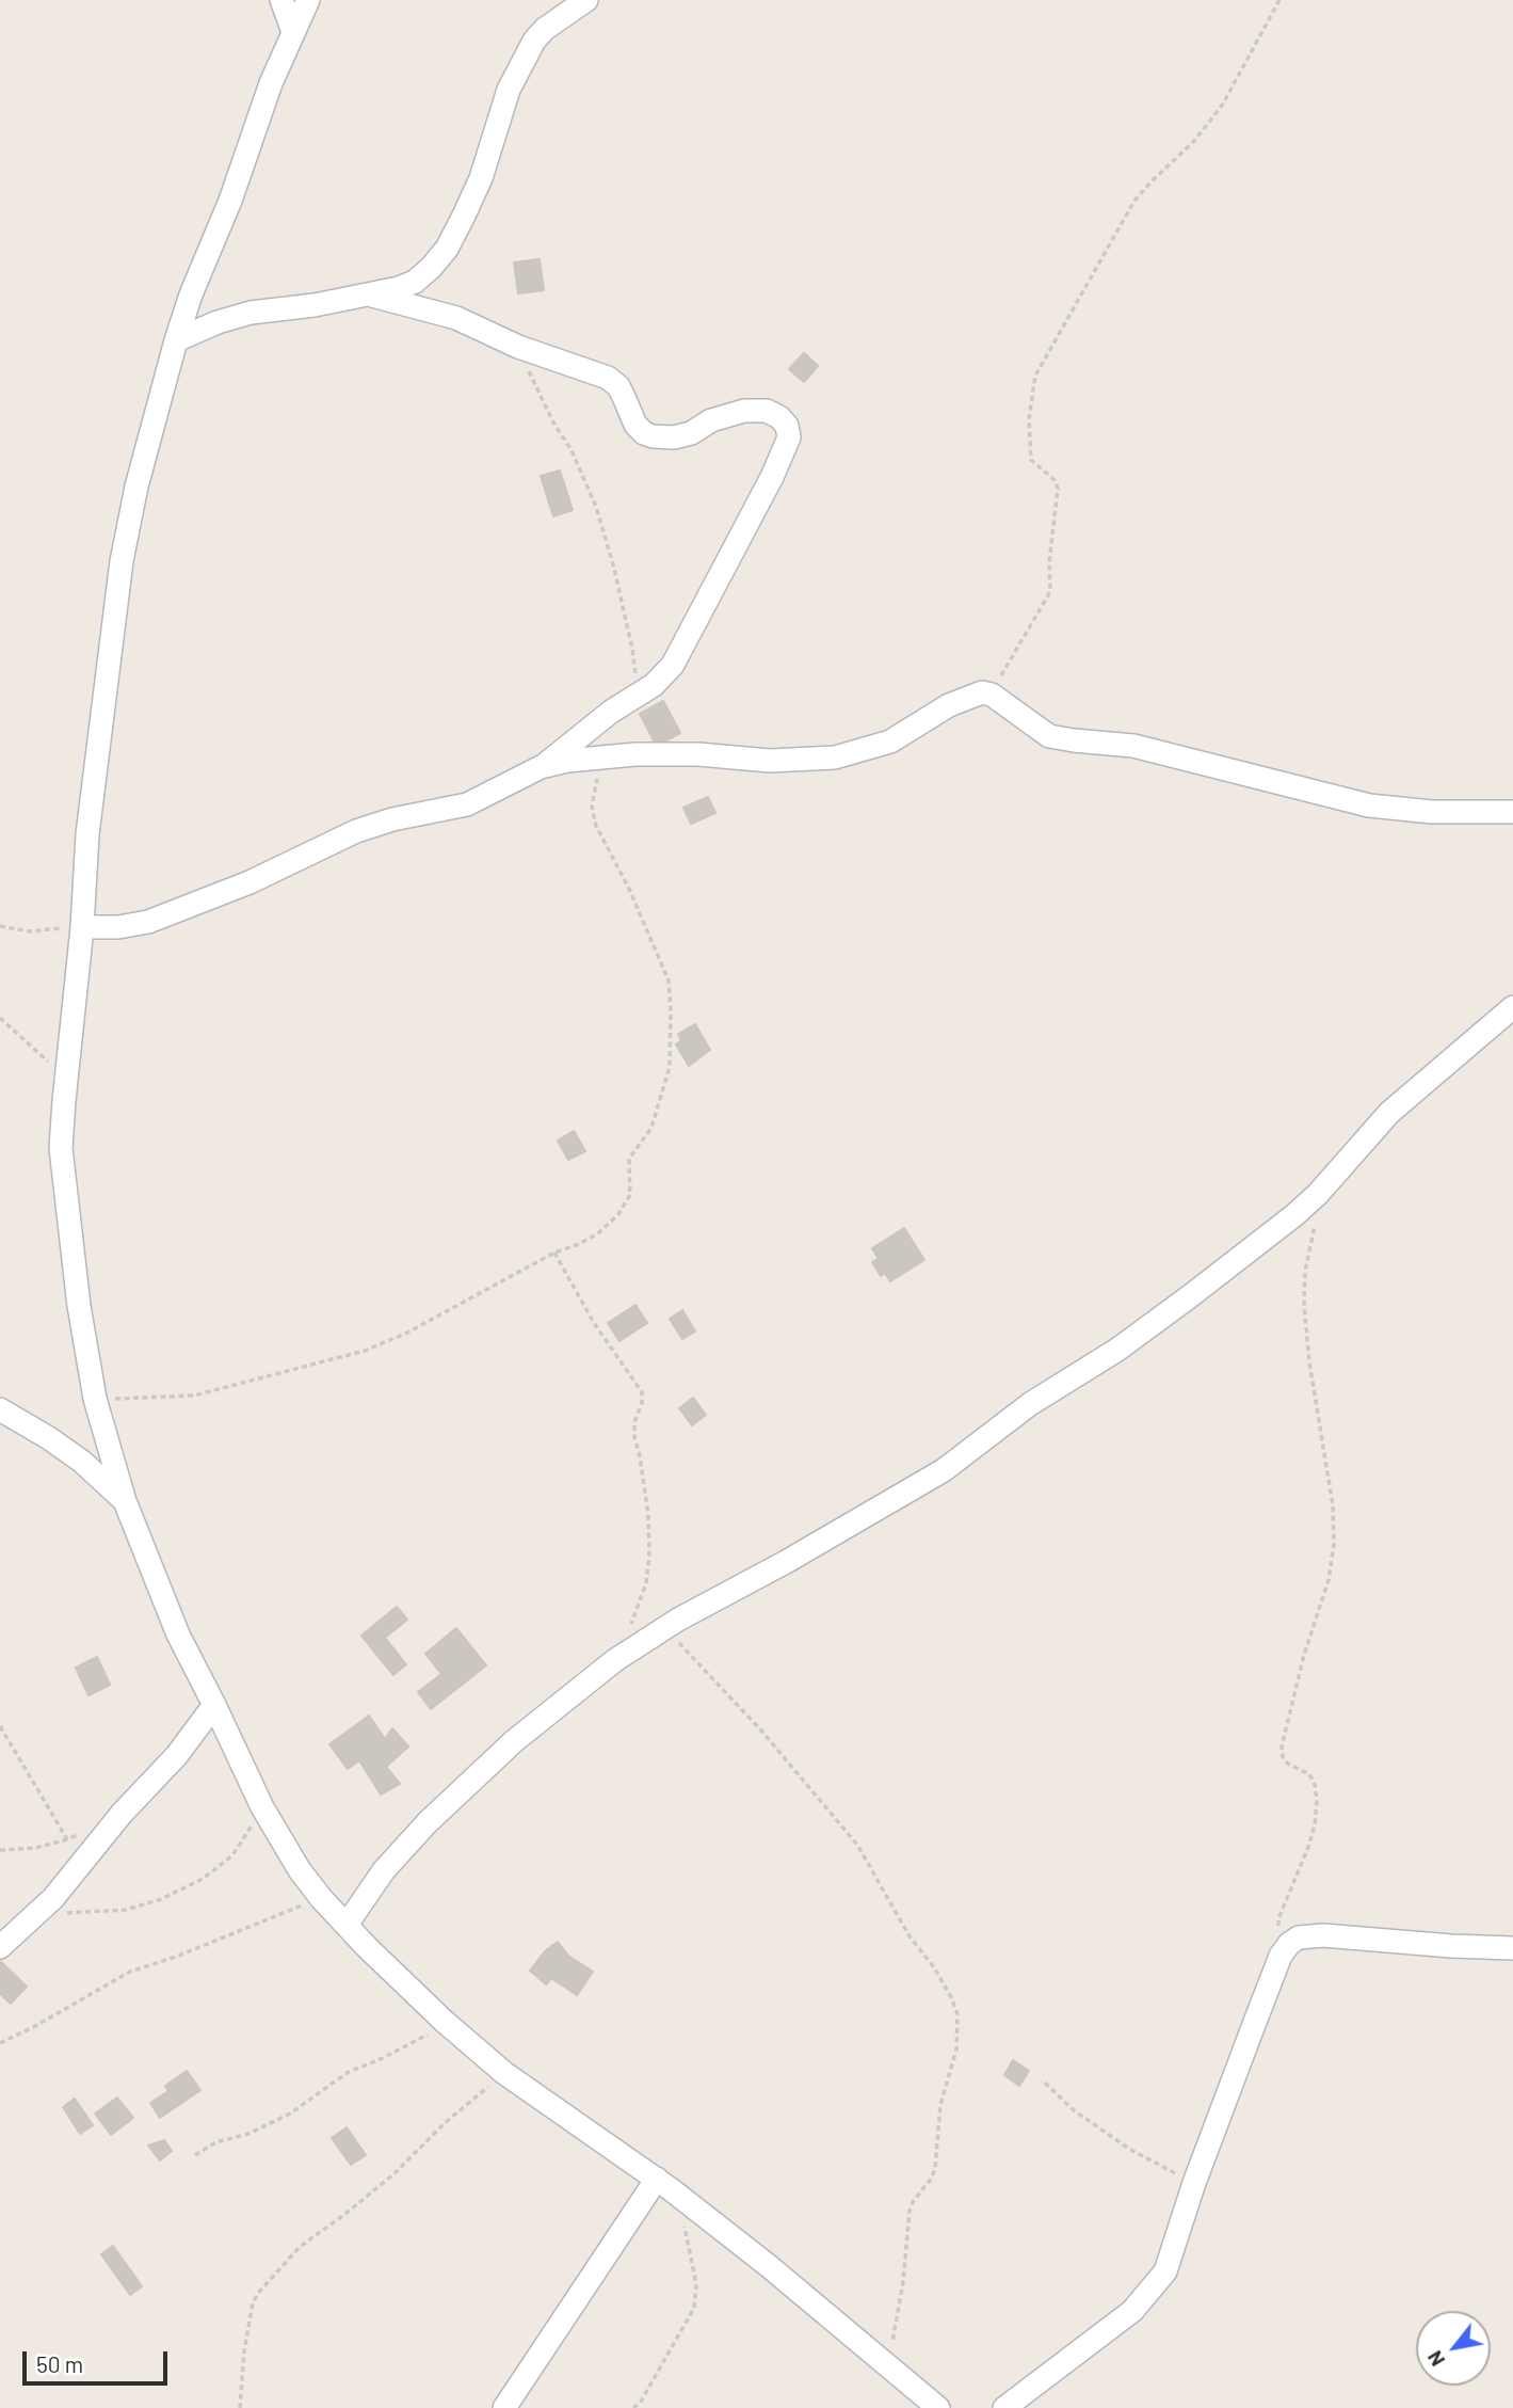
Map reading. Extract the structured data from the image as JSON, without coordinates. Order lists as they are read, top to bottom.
{
  "scale_bar": "50 m",
  "north": "bottom left"
}
